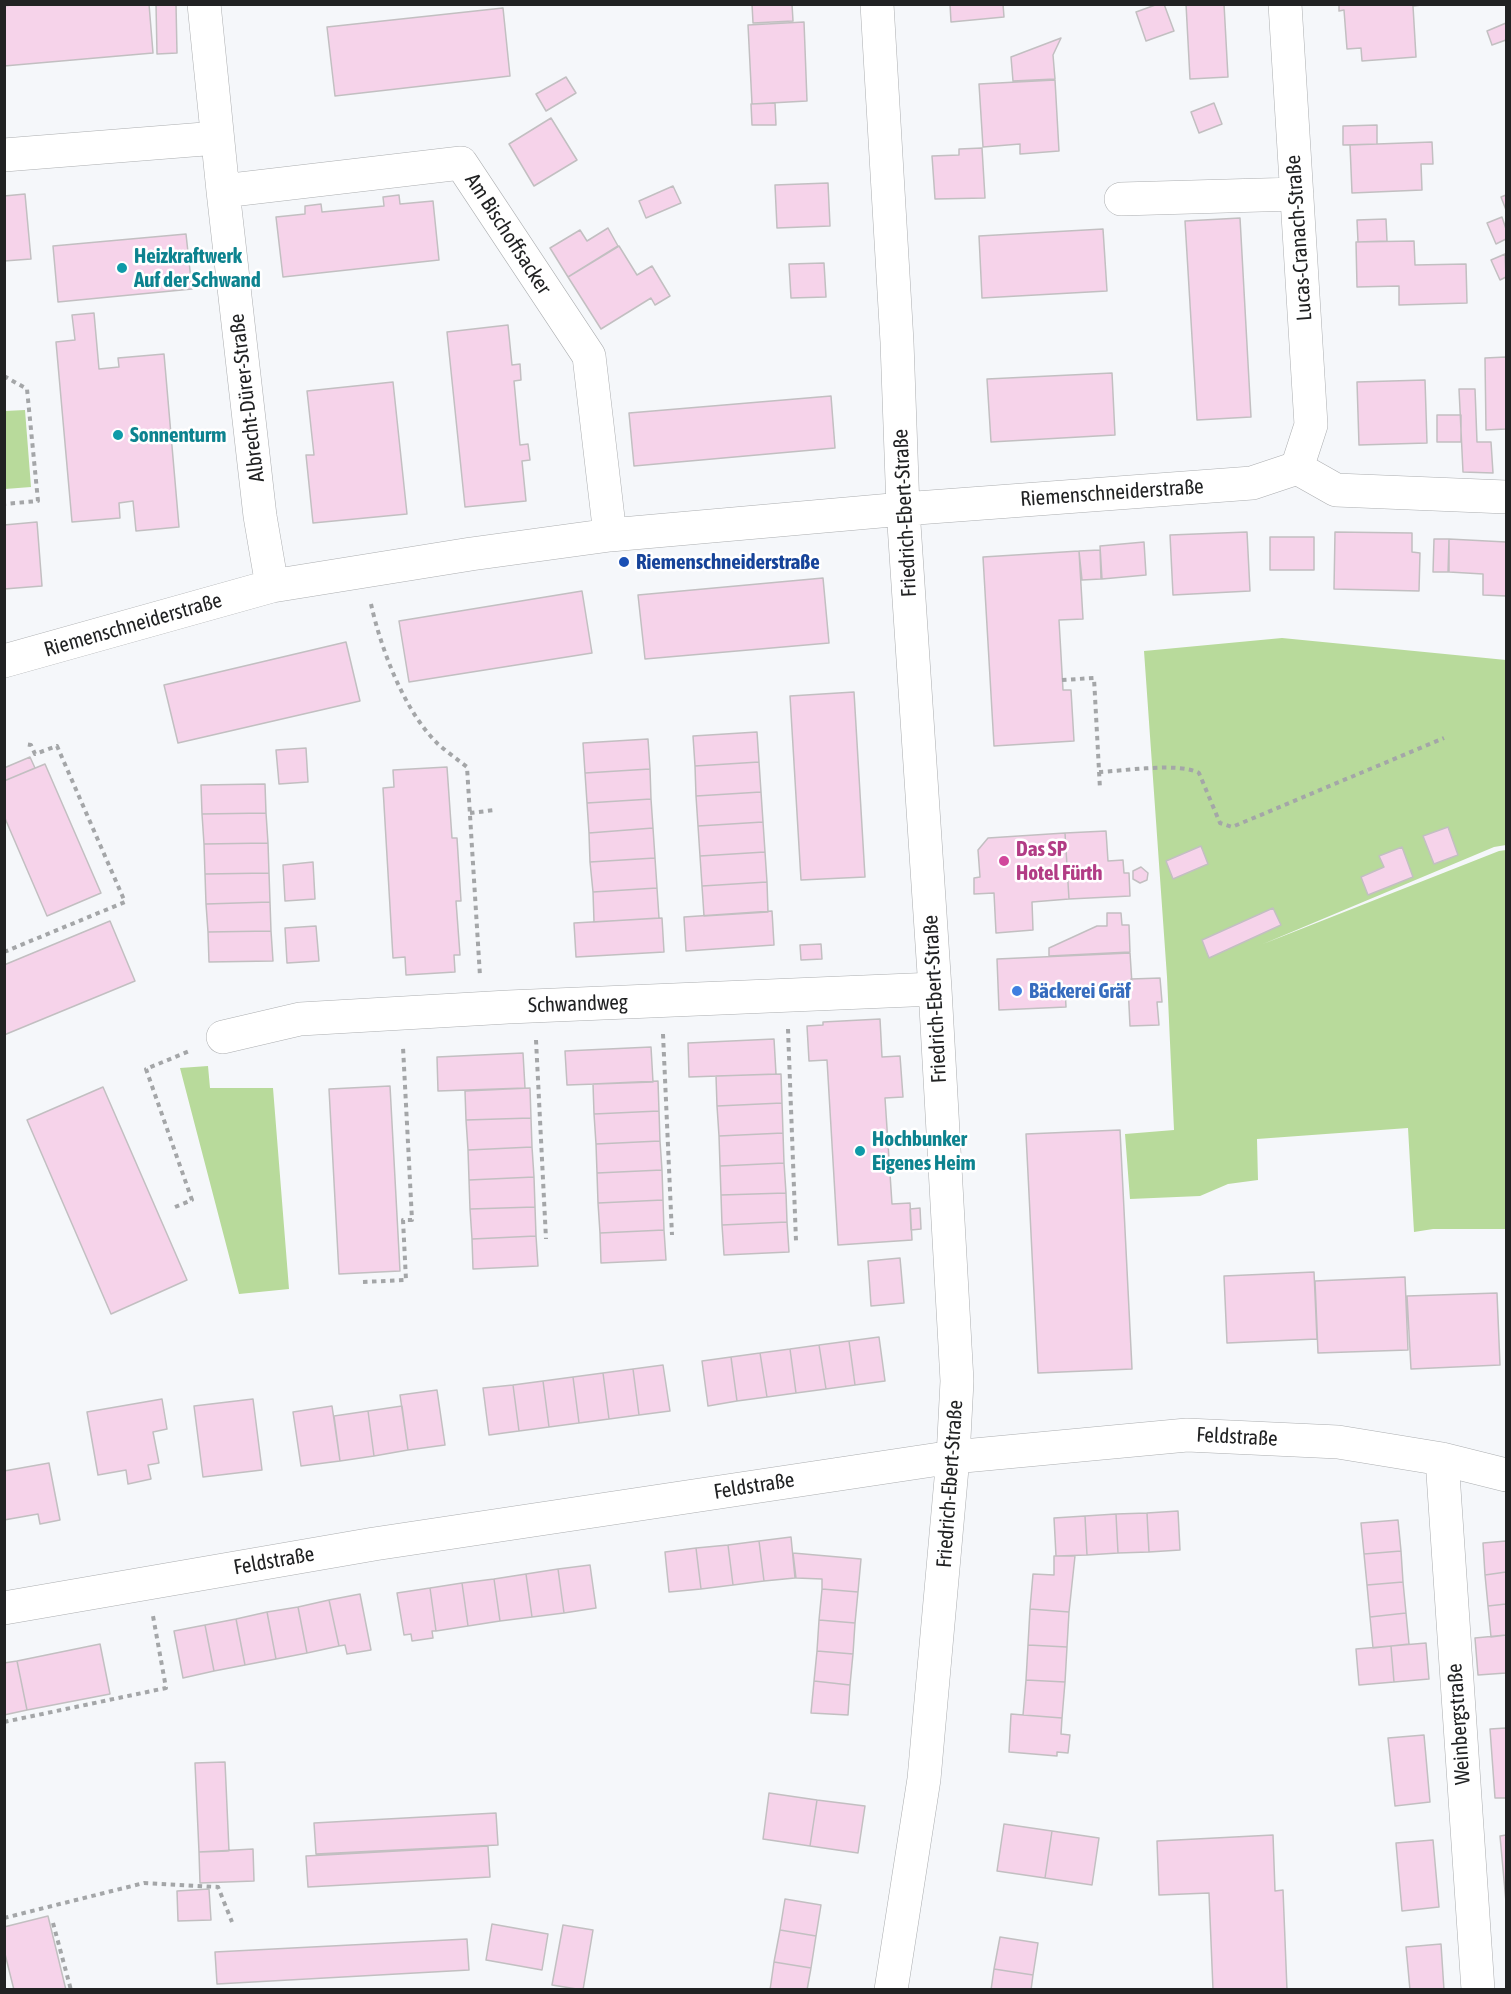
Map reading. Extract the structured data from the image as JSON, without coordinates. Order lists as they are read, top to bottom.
{
  "streets": {
    "street": [
      "Am Bischoffsacker",
      "Lucas-Cranach-Straße",
      "Albrecht-Dürer-Straße",
      "Riemenschneiderstraße",
      "Friedrich-Ebert-Straße",
      "Schwandweg",
      "Feldstraße",
      "Weinbergstraße"
    ]
  },
  "crossings": [
    ["Am Bischoffsacker", "Albrecht-Dürer-Straße"],
    ["Am Bischoffsacker", "Riemenschneiderstraße"],
    ["Lucas-Cranach-Straße", "Riemenschneiderstraße"],
    ["Albrecht-Dürer-Straße", "Riemenschneiderstraße"],
    ["Riemenschneiderstraße", "Friedrich-Ebert-Straße"],
    ["Friedrich-Ebert-Straße", "Schwandweg"],
    ["Friedrich-Ebert-Straße", "Feldstraße"],
    ["Feldstraße", "Weinbergstraße"]
  ],
  "places": [
    "Heizkraftwerk Auf der Schwand",
    "Sonnenturm",
    "Riemenschneiderstraße",
    "Das SP Hotel Fürth",
    "Bäckerei Gräf",
    "Hochbunker Eigenes Heim"
  ]
}
